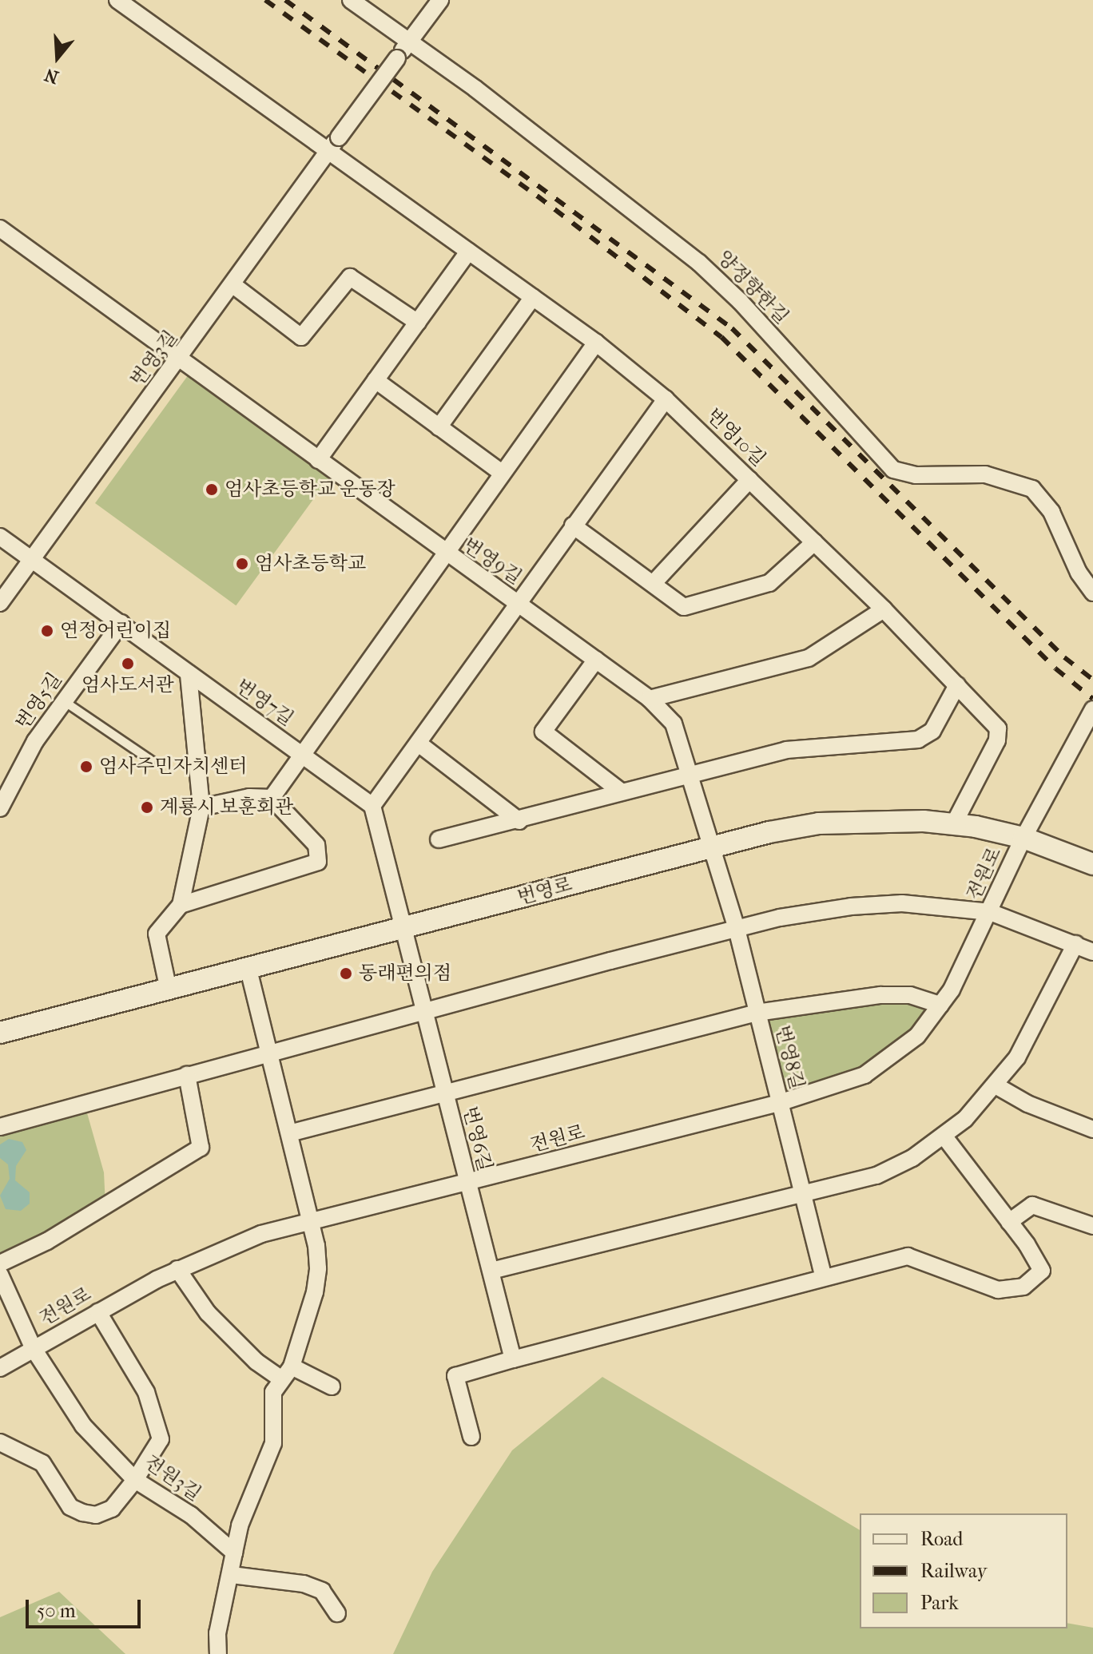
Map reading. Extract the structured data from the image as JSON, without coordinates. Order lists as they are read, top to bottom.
{
  "streets": {
    "street": [
      "양정향한길",
      "번영3길",
      "번영10길",
      "번영9길",
      "번영5길",
      "번영7길",
      "전원로",
      "번영로",
      "번영8길",
      "번영6길",
      "전원3길"
    ]
  },
  "crossings": [
    ["양정향한길", "번영3길"],
    ["번영3길", "번영10길"],
    ["번영3길", "번영9길"],
    ["번영3길", "번영7길"],
    ["번영10길", "번영로"],
    ["번영9길", "번영로"],
    ["번영9길", "번영8길"],
    ["번영5길", "번영7길"],
    ["전원로", "번영로"],
    ["전원로", "번영8길"],
    ["전원로", "번영6길"],
    ["전원로", "전원3길"],
    ["번영로", "번영8길"],
    ["번영로", "번영6길"]
  ],
  "places": [
    "엄사초등학교 운동장",
    "엄사초등학교",
    "연정어린이집",
    "엄사도서관",
    "엄사주민자치센터",
    "계룡시 보훈회관",
    "동래편의점"
  ],
  "legend": ["Road", "Railway", "Park"],
  "scale_bar": "50 m",
  "north": "bottom"
}
